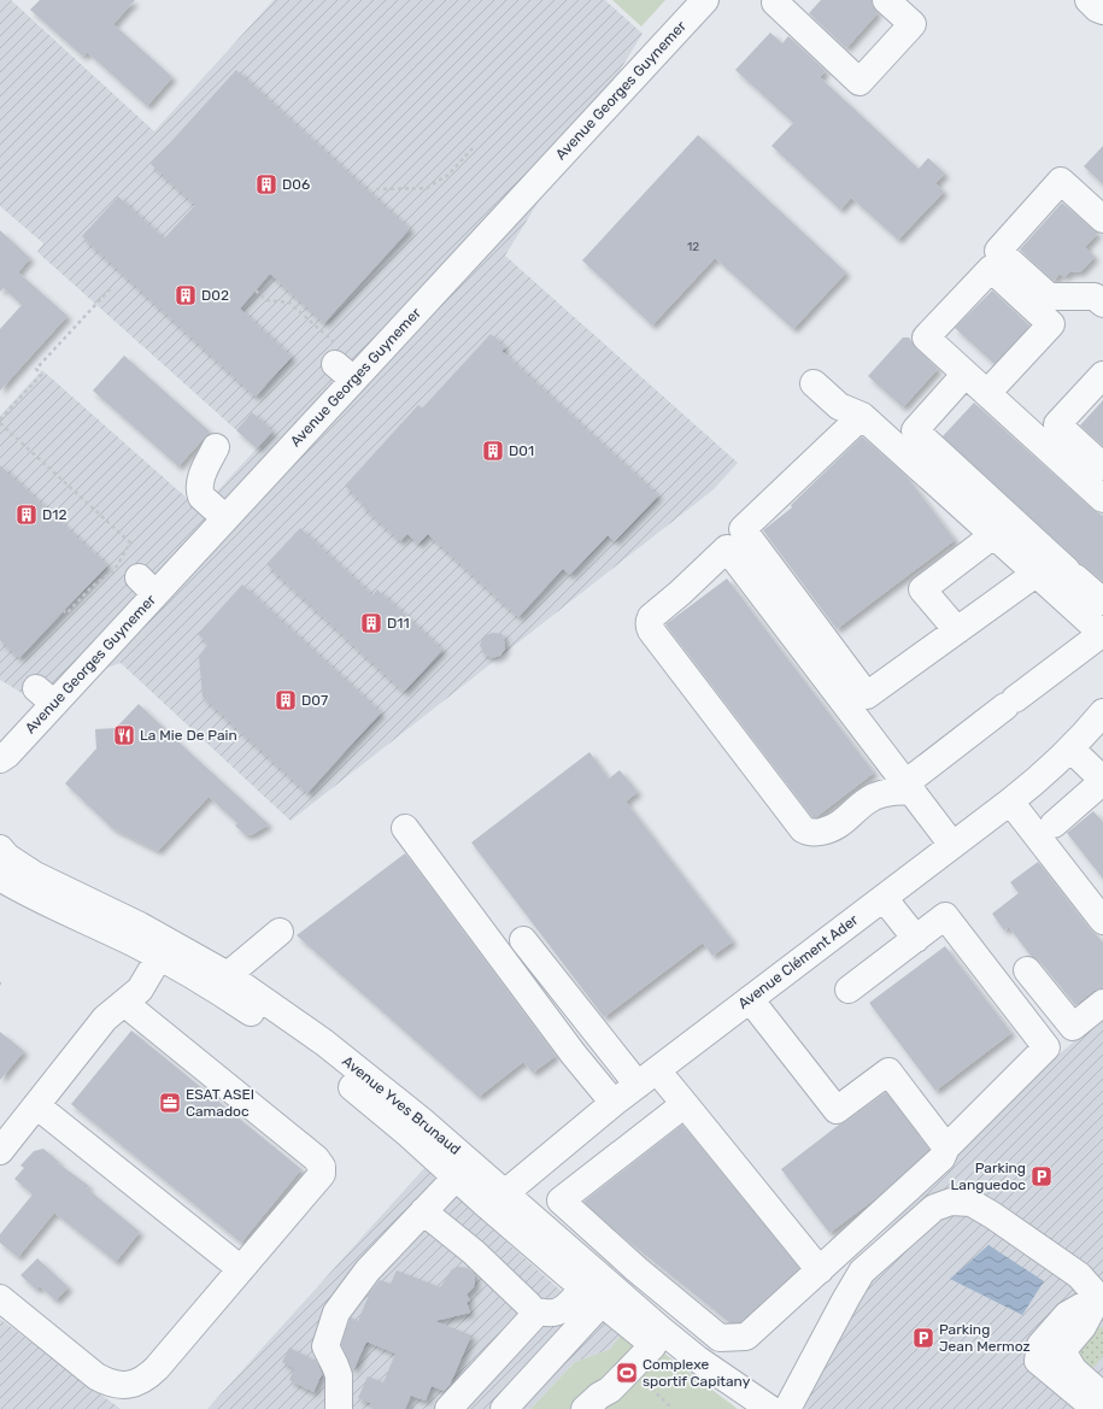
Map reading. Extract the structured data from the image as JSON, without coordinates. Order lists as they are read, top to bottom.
{
  "streets": {
    "street": ["Avenue Georges Guynemer", "Avenue Clément Ader", "Avenue Yves Brunaud"]
  },
  "crossings": [
    ["Avenue Clément Ader", "Avenue Yves Brunaud"]
  ],
  "places": {
    "building": [
      "D06",
      "D02",
      "D01",
      "D12",
      "D11",
      "D07"
    ],
    "restaurant": ["La Mie De Pain"],
    "office": ["ESAT ASEI Camadoc"],
    "parking": ["Parking Languedoc", "Parking Jean Mermoz"],
    "sports": ["Complexe sportif Capitany"]
  },
  "house_numbers": ["12"]
}
